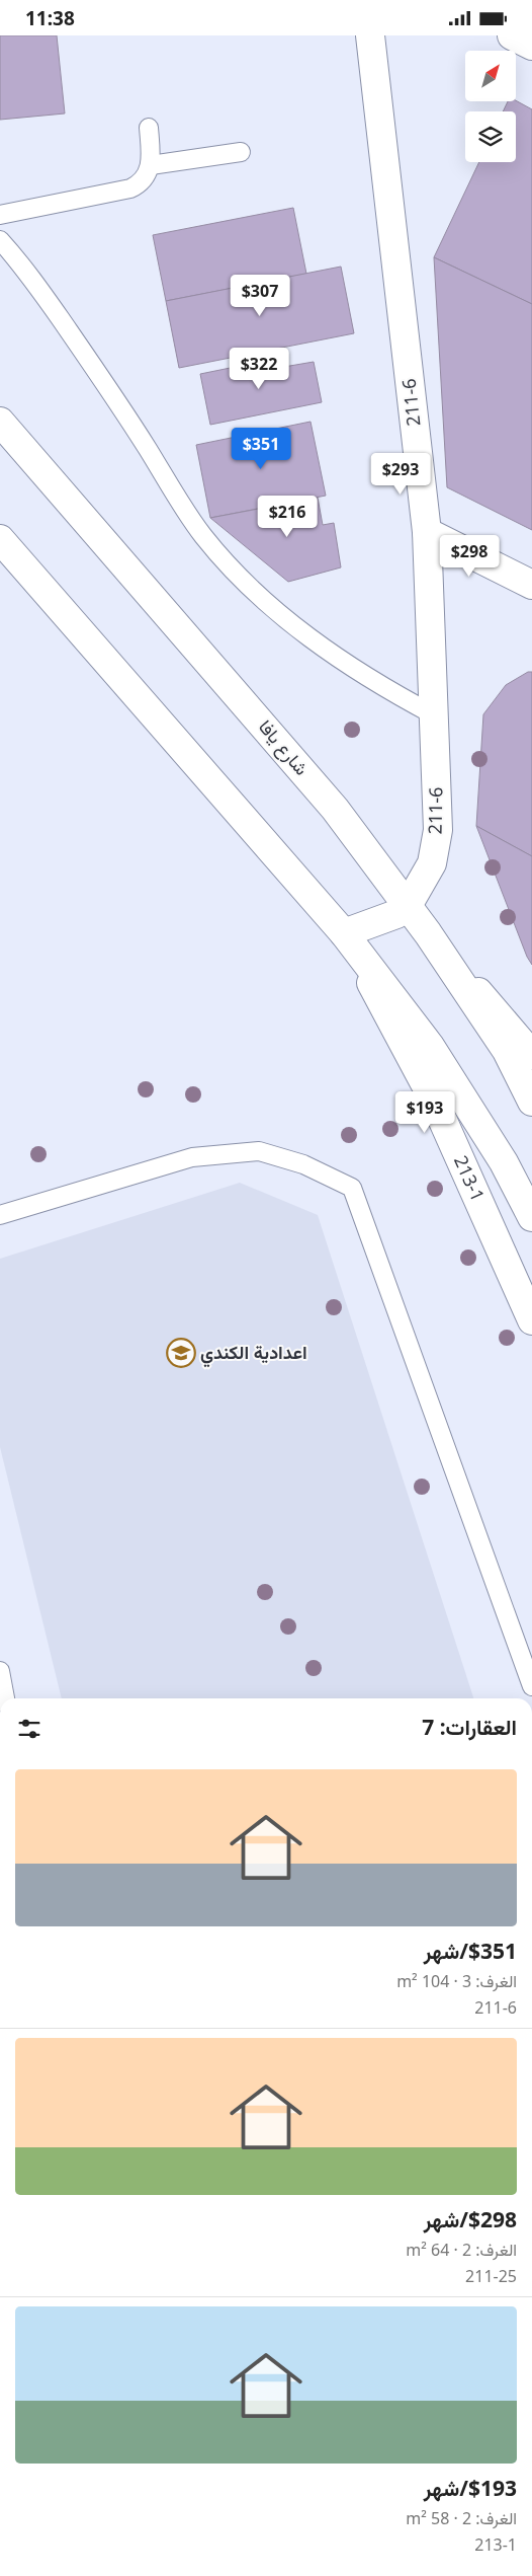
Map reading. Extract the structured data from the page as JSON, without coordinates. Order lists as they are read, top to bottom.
{
  "streets": {
    "main road": ["211-6", "شارع يافا", "213-1"]
  },
  "crossings": [
    ["211-6", "شارع يافا"],
    ["211-6", "213-1"]
  ],
  "places": {
    "school or university": ["اعدادية الكندي"]
  },
  "north": "top right",
  "page": {
    "status": "11:38",
    "price": [
      "$307",
      "$322",
      "$351",
      "$293",
      "$216",
      "$298",
      "$193"
    ],
    "heading": "العقارات: 7",
    "list": [
      {
        "name": "$351/شهر",
        "note": "الغرف: 3 · 104 m² · 211-6"
      },
      {
        "name": "$298/شهر",
        "note": "الغرف: 2 · 64 m² · 211-25"
      },
      {
        "name": "$193/شهر",
        "note": "الغرف: 2 · 58 m² · 213-1"
      }
    ]
  }
}
